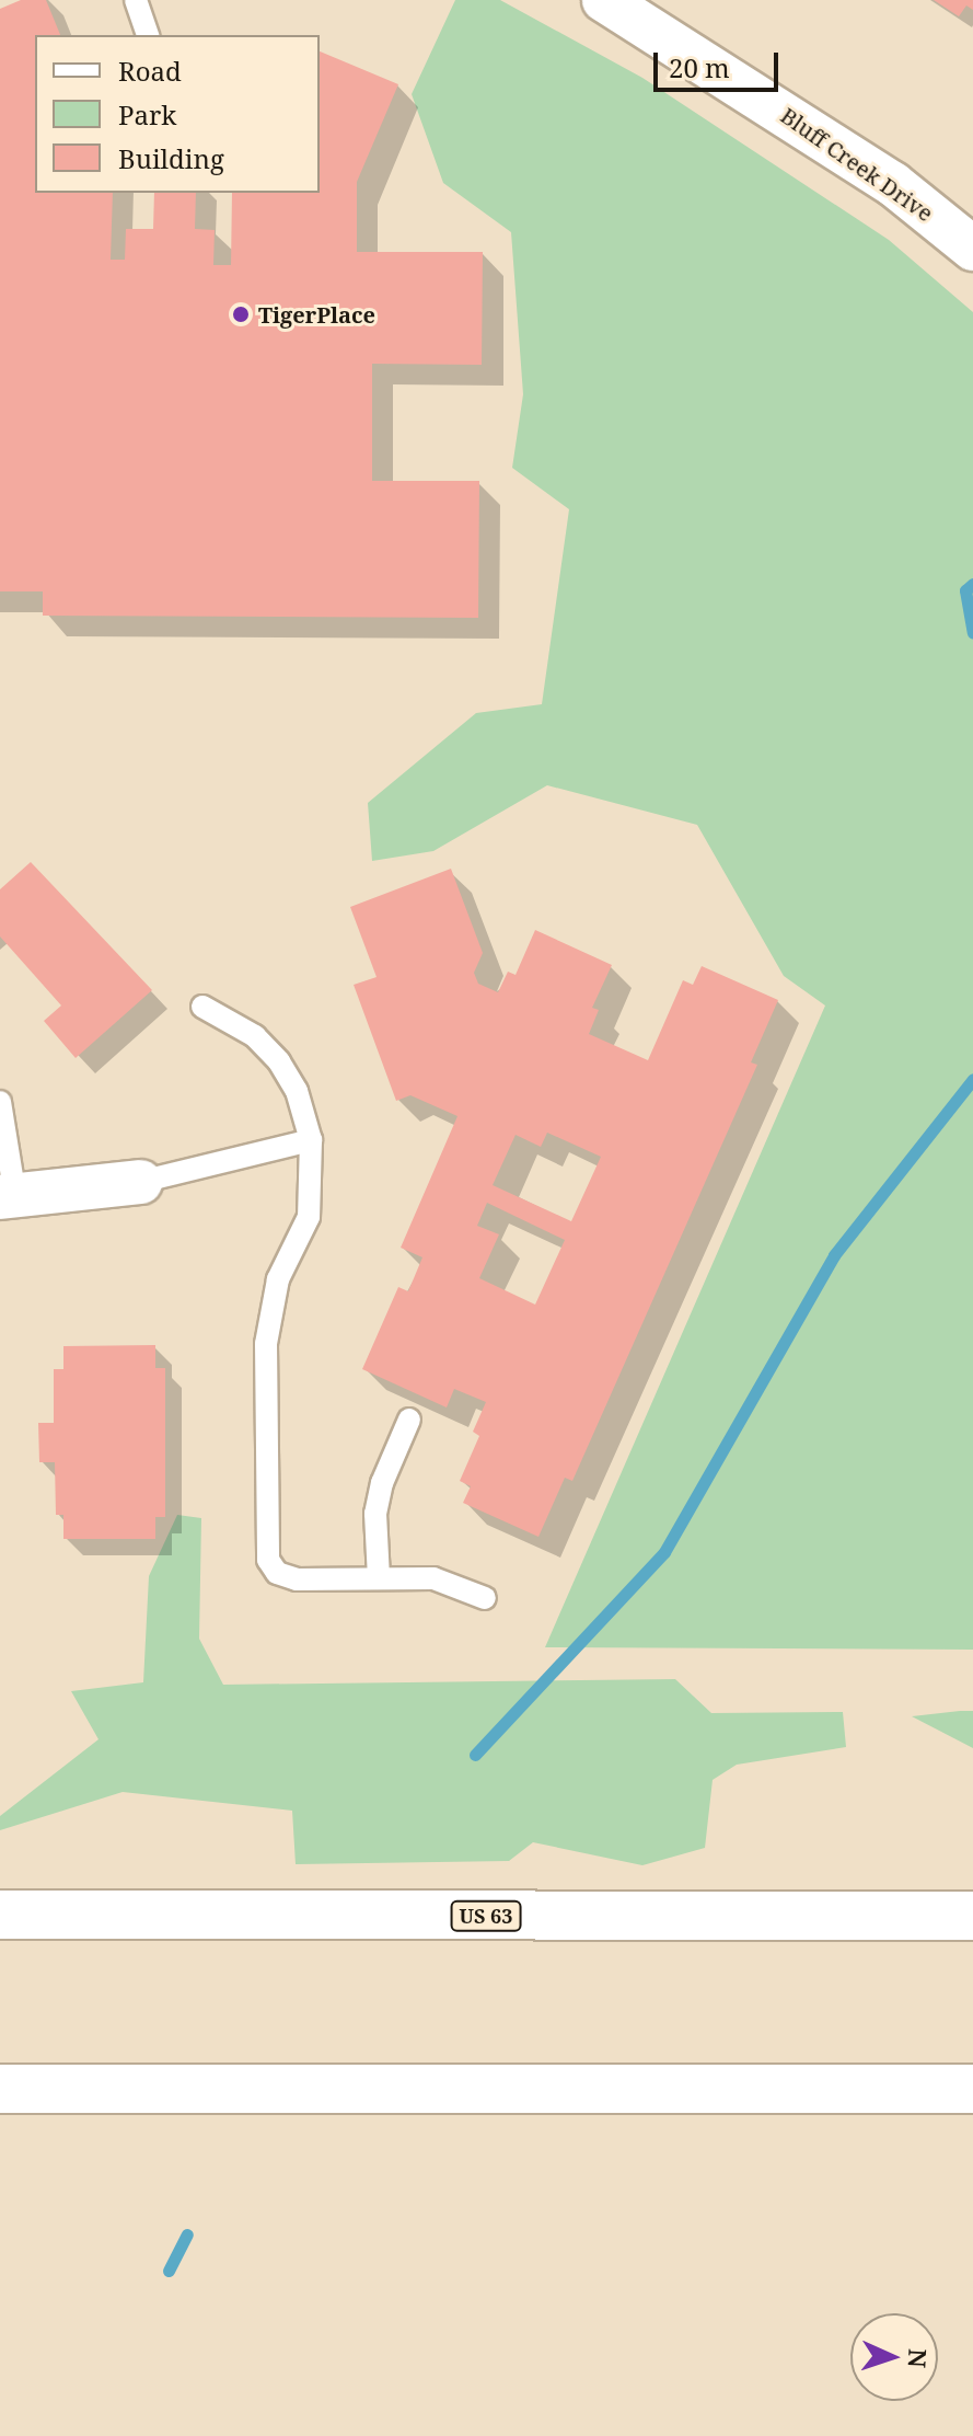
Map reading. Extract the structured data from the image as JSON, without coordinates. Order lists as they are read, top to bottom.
{
  "streets": {
    "highway": ["US 63"],
    "street": ["Bluff Creek Drive"]
  },
  "places": ["TigerPlace"],
  "legend": ["Road", "Park", "Building"],
  "scale_bar": "20 m",
  "north": "right"
}
